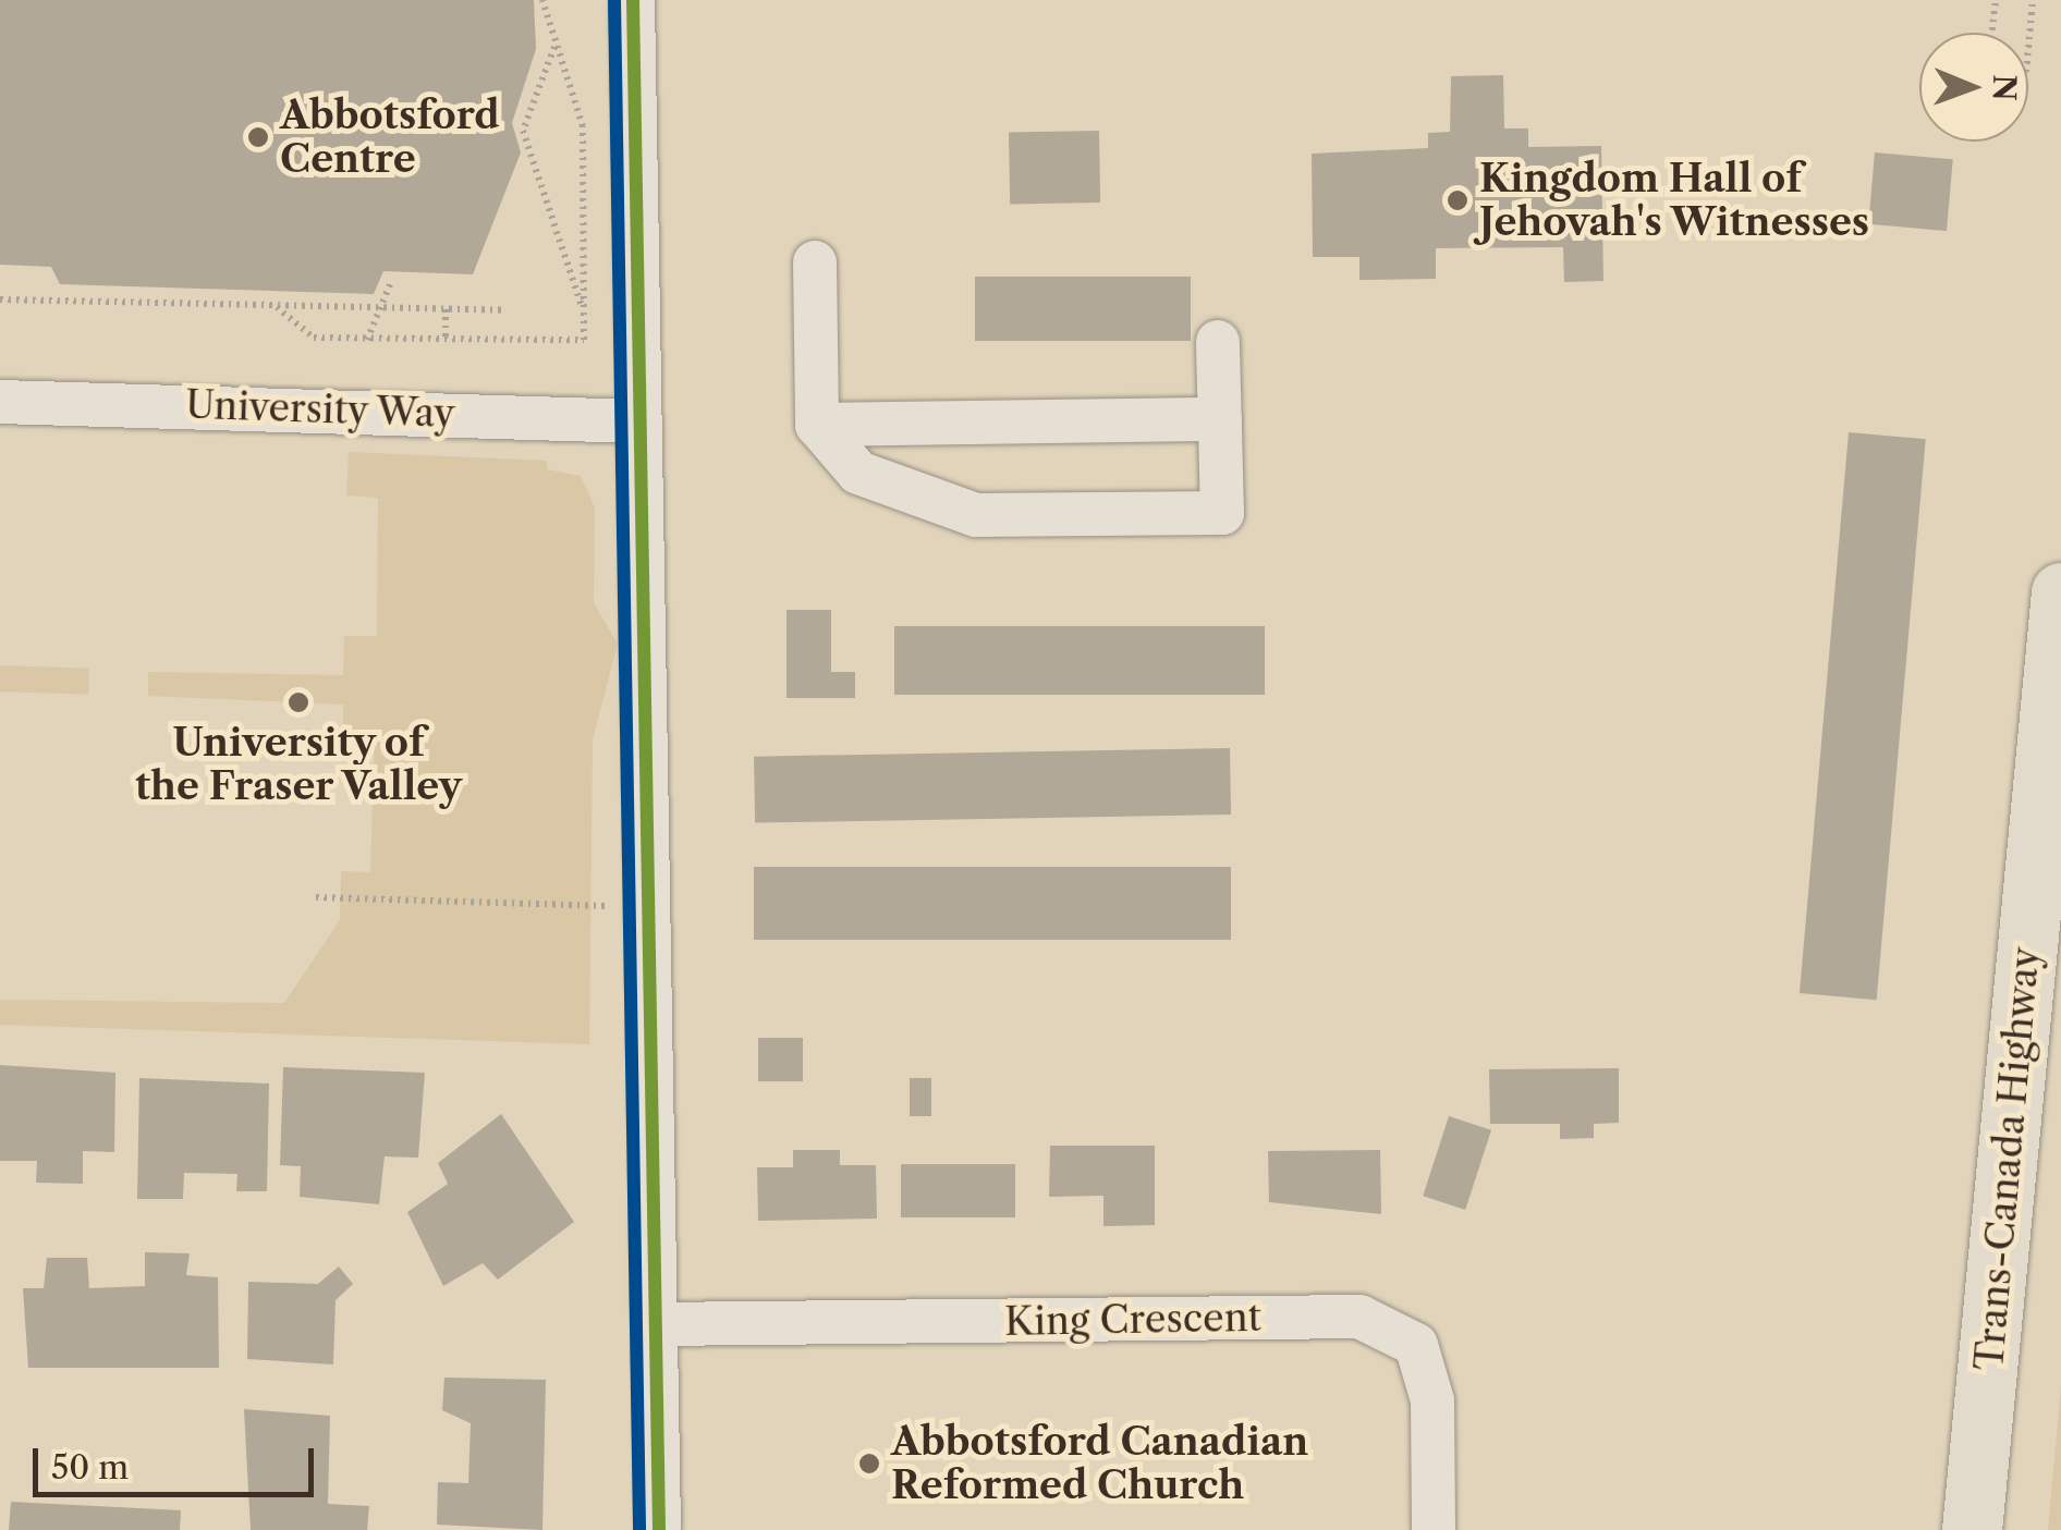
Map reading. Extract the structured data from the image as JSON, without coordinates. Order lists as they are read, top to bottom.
{
  "streets": {
    "highway": ["Trans-Canada Highway"],
    "street": ["University Way", "King Crescent"]
  },
  "places": [
    "Abbotsford Centre",
    "Kingdom Hall of Jehovah's Witnesses",
    "University of the Fraser Valley",
    "Abbotsford Canadian Reformed Church"
  ],
  "scale_bar": "50 m",
  "north": "right"
}
